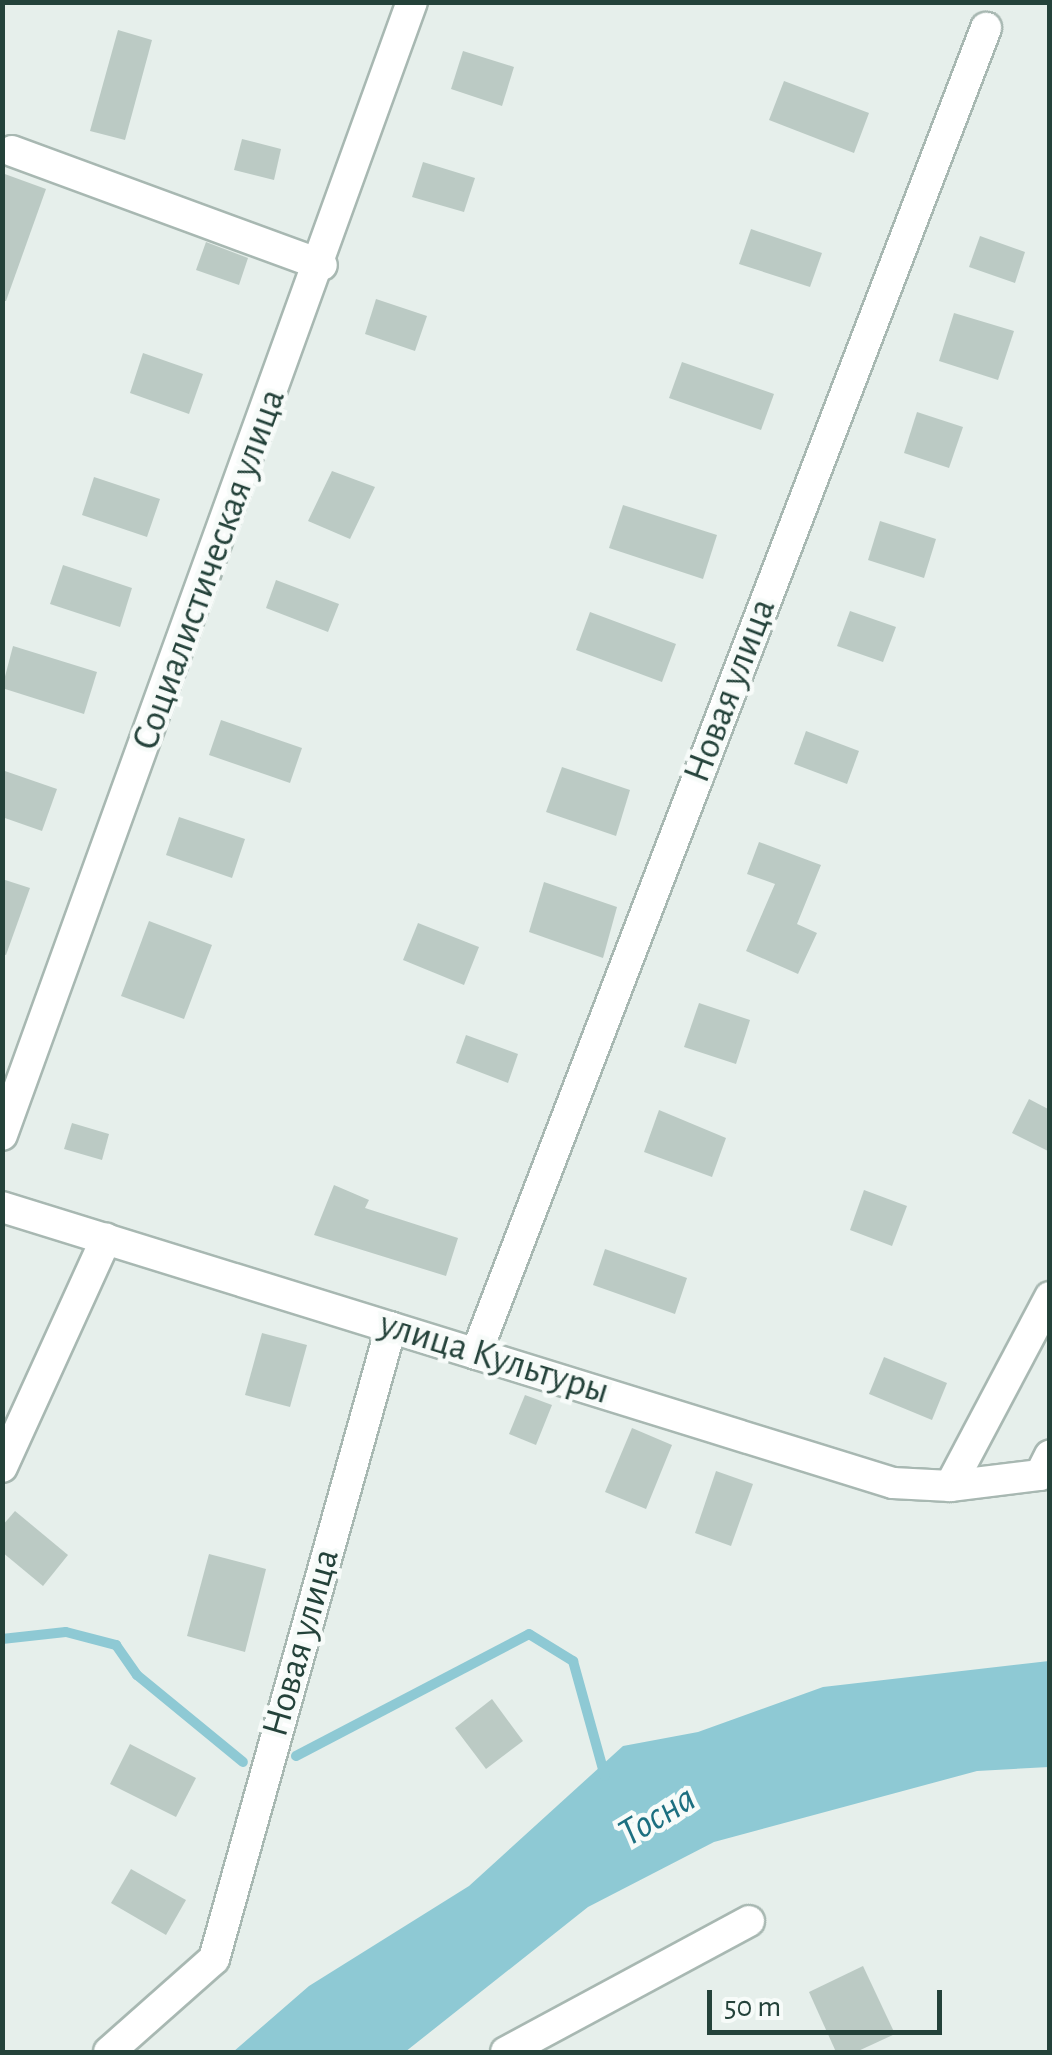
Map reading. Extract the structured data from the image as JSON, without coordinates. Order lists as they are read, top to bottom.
{
  "streets": {
    "street": ["Социалистическая улица", "Новая улица", "улица Культуры"]
  },
  "crossings": [
    ["Новая улица", "улица Культуры"]
  ],
  "water": ["Тосна"],
  "scale_bar": "50 m"
}
